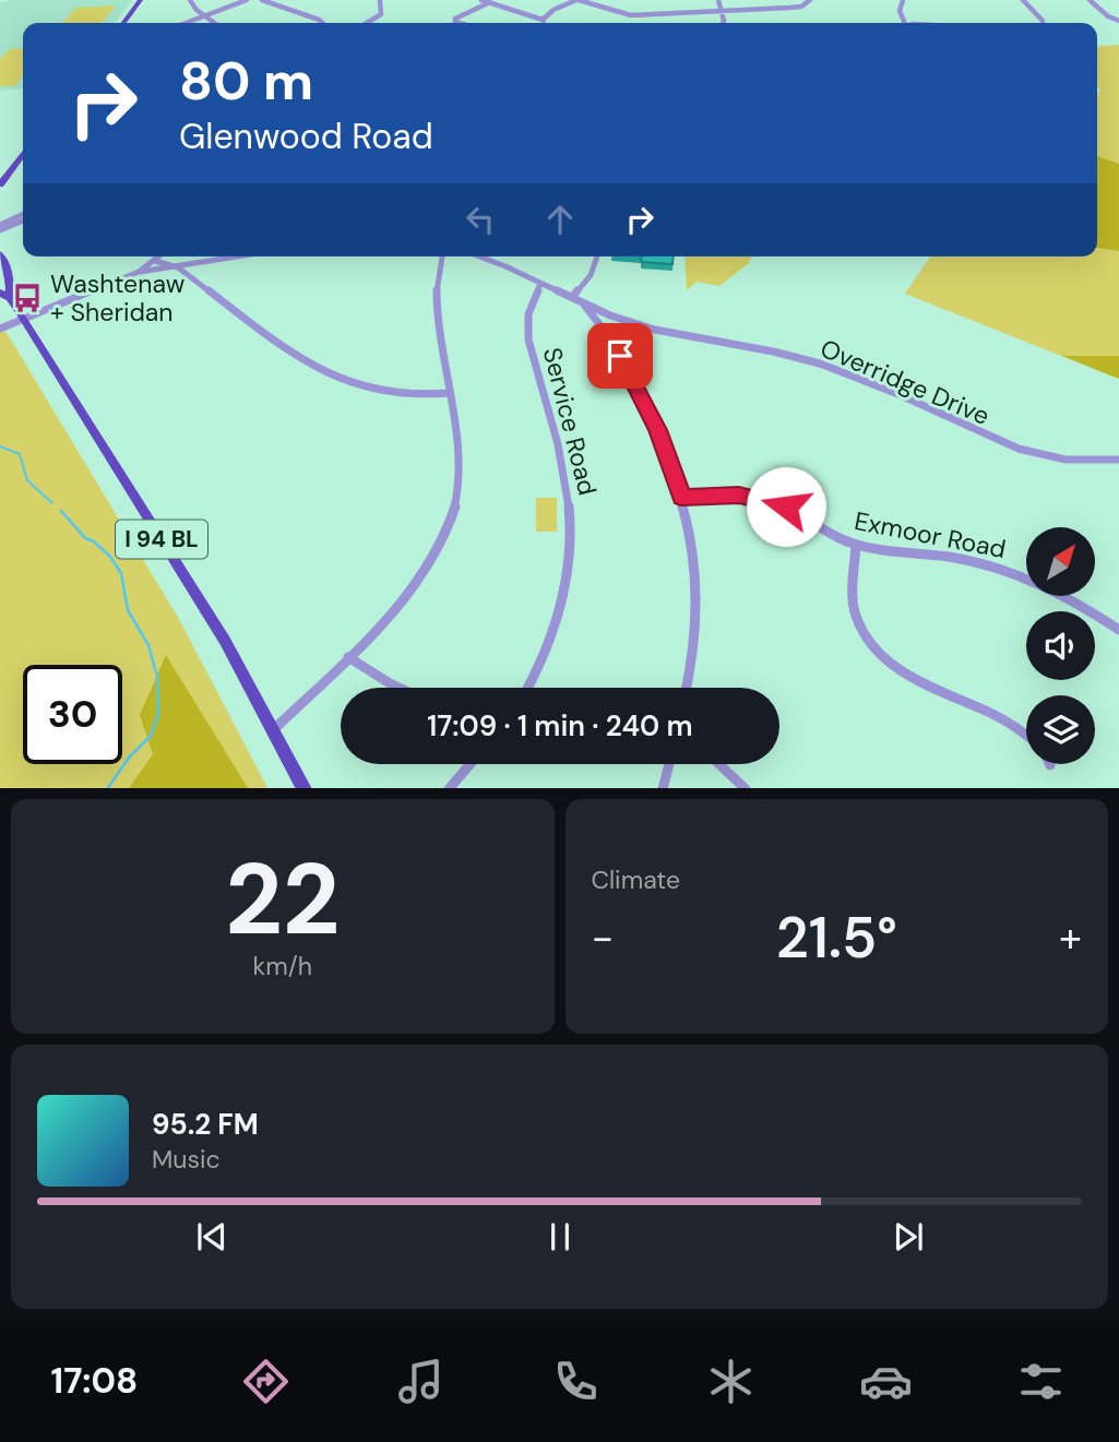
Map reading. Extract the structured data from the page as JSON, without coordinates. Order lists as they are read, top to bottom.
{
  "streets": {
    "main road": ["I 94 BL"],
    "street": ["Overridge Drive", "Service Road", "Exmoor Road"]
  },
  "crossings": [
    ["Overridge Drive", "Service Road"]
  ],
  "places": {
    "bus stop": ["Washtenaw + Sheridan"]
  },
  "north": "top right",
  "page": {
    "turn": ["80 m", "Glenwood Road"],
    "limit": "30",
    "trip": "17:09 · 1 min · 240 m",
    "tile": [
      ["22", "km/h"],
      "Climate"
    ],
    "heat": ["−", "21.5°", "+"],
    "song": ["95.2 FM", "Music"],
    "tabs": "17:08"
  }
}
